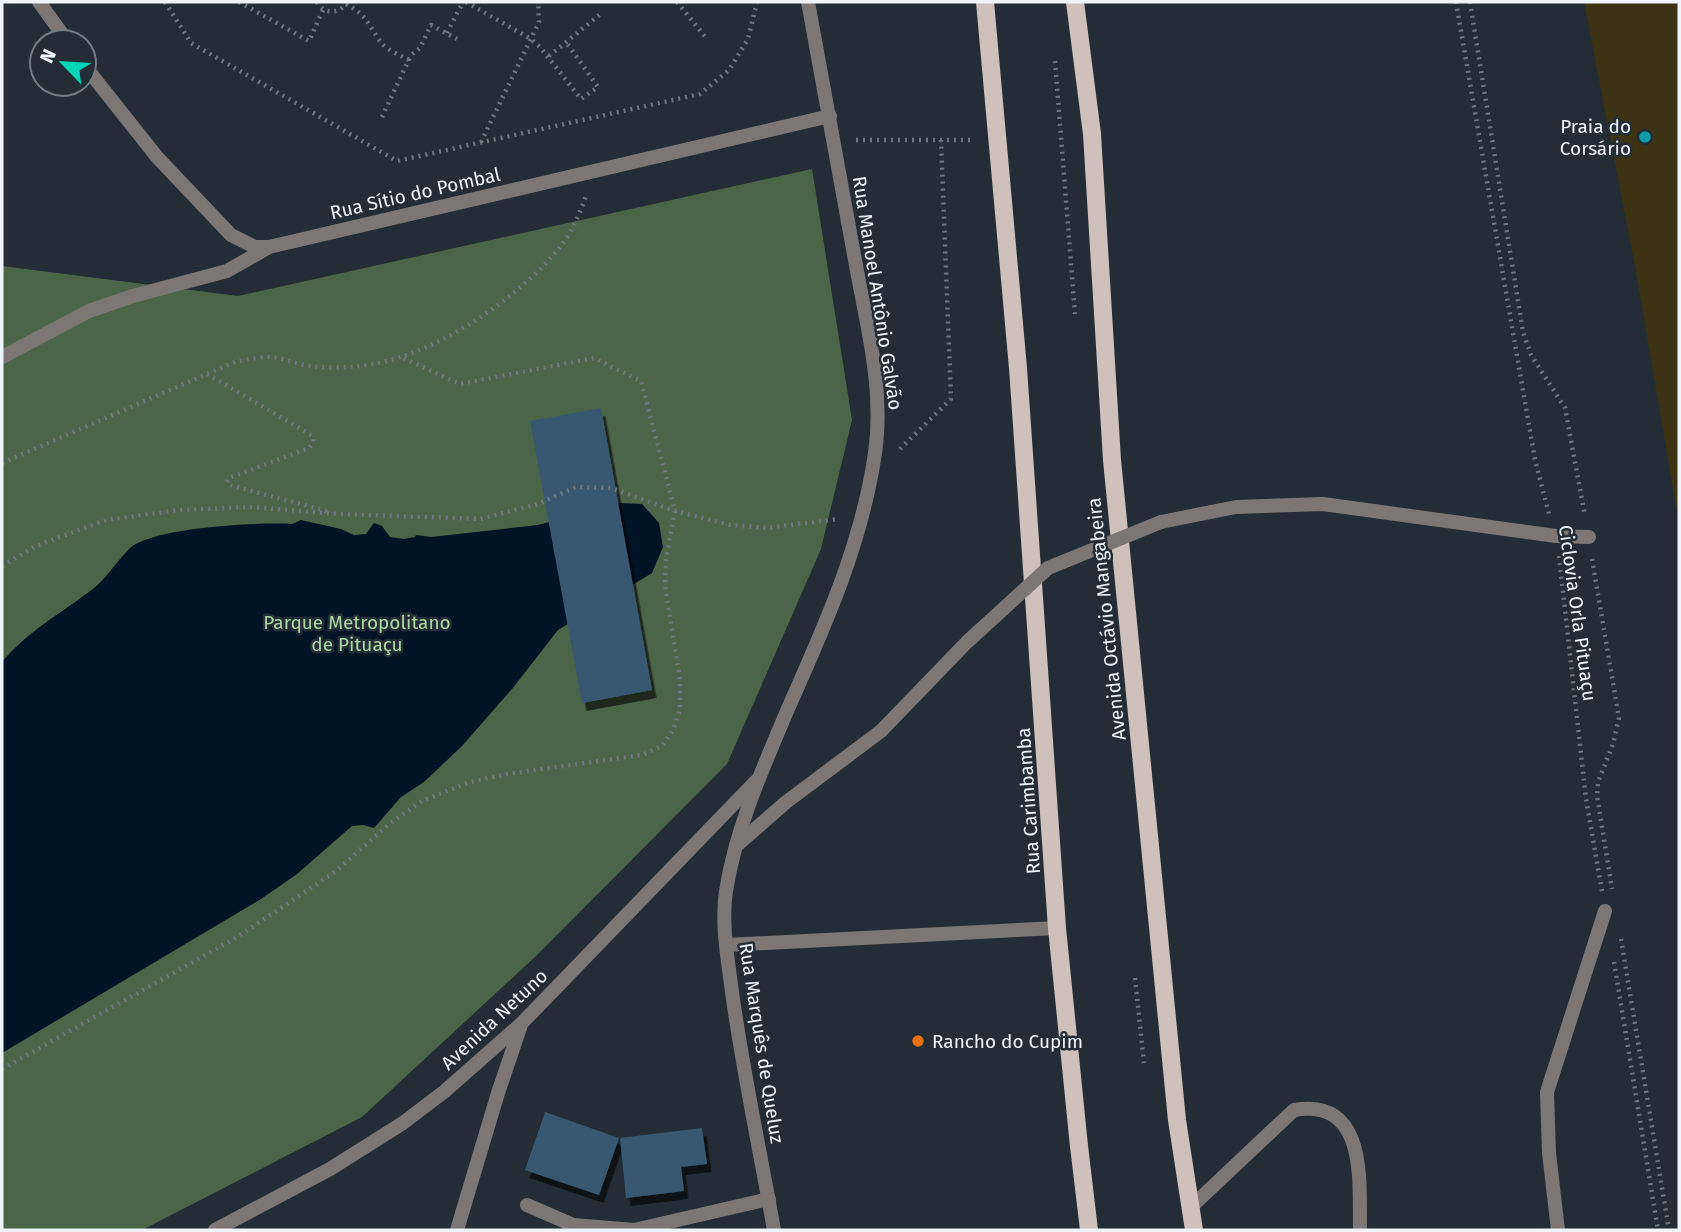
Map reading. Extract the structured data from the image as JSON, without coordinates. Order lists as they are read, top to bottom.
{
  "streets": {
    "main road": ["Avenida Octávio Mangabeira", "Rua Carimbamba"],
    "street": [
      "Rua Sítio do Pombal",
      "Rua Manoel Antônio Galvão",
      "Avenida Netuno",
      "Rua Marquês de Queluz"
    ],
    "path": ["Ciclovia Orla Pituaçu"]
  },
  "crossings": [
    ["Rua Sítio do Pombal", "Rua Manoel Antônio Galvão"],
    ["Rua Manoel Antônio Galvão", "Avenida Netuno"],
    ["Rua Manoel Antônio Galvão", "Rua Marquês de Queluz"],
    ["Avenida Netuno", "Rua Marquês de Queluz"]
  ],
  "parks": ["Parque Metropolitano de Pituaçu"],
  "places": ["Praia do Corsário", "Rancho do Cupim"],
  "north": "top left"
}
